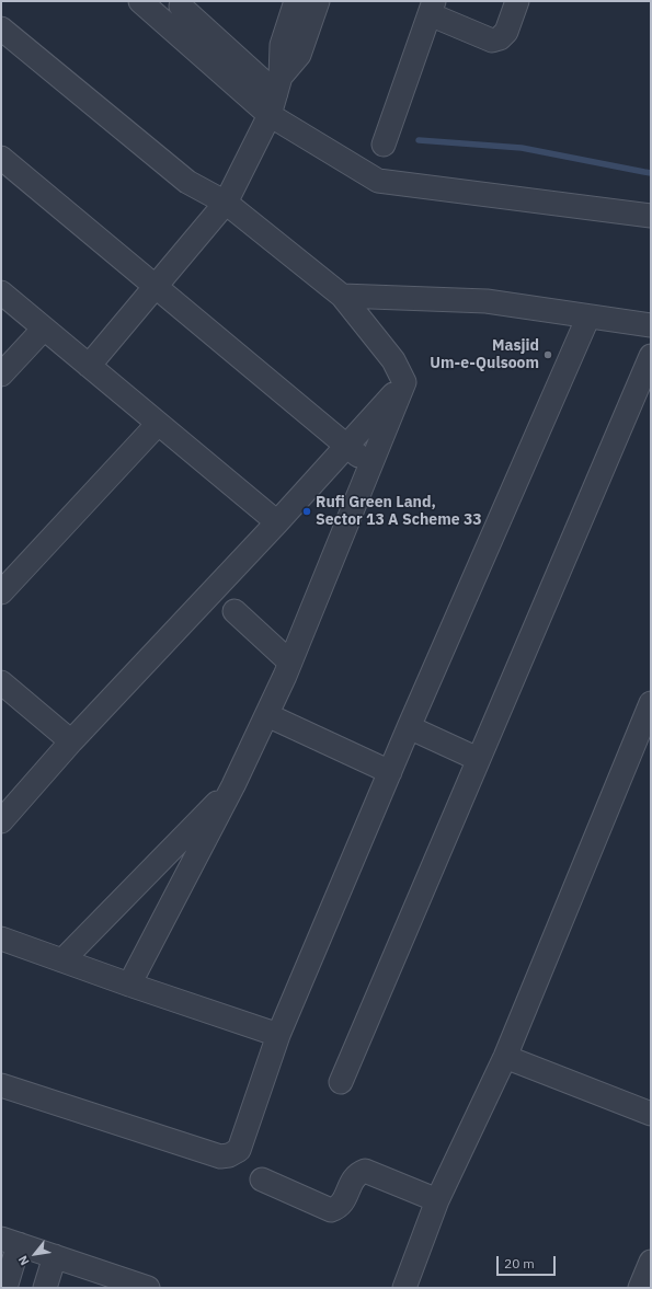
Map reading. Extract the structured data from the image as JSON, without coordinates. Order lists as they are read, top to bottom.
{
  "places": ["Masjid Um-e-Qulsoom", "Rufi Green Land, Sector 13 A Scheme 33"],
  "scale_bar": "20 m",
  "north": "bottom left"
}
